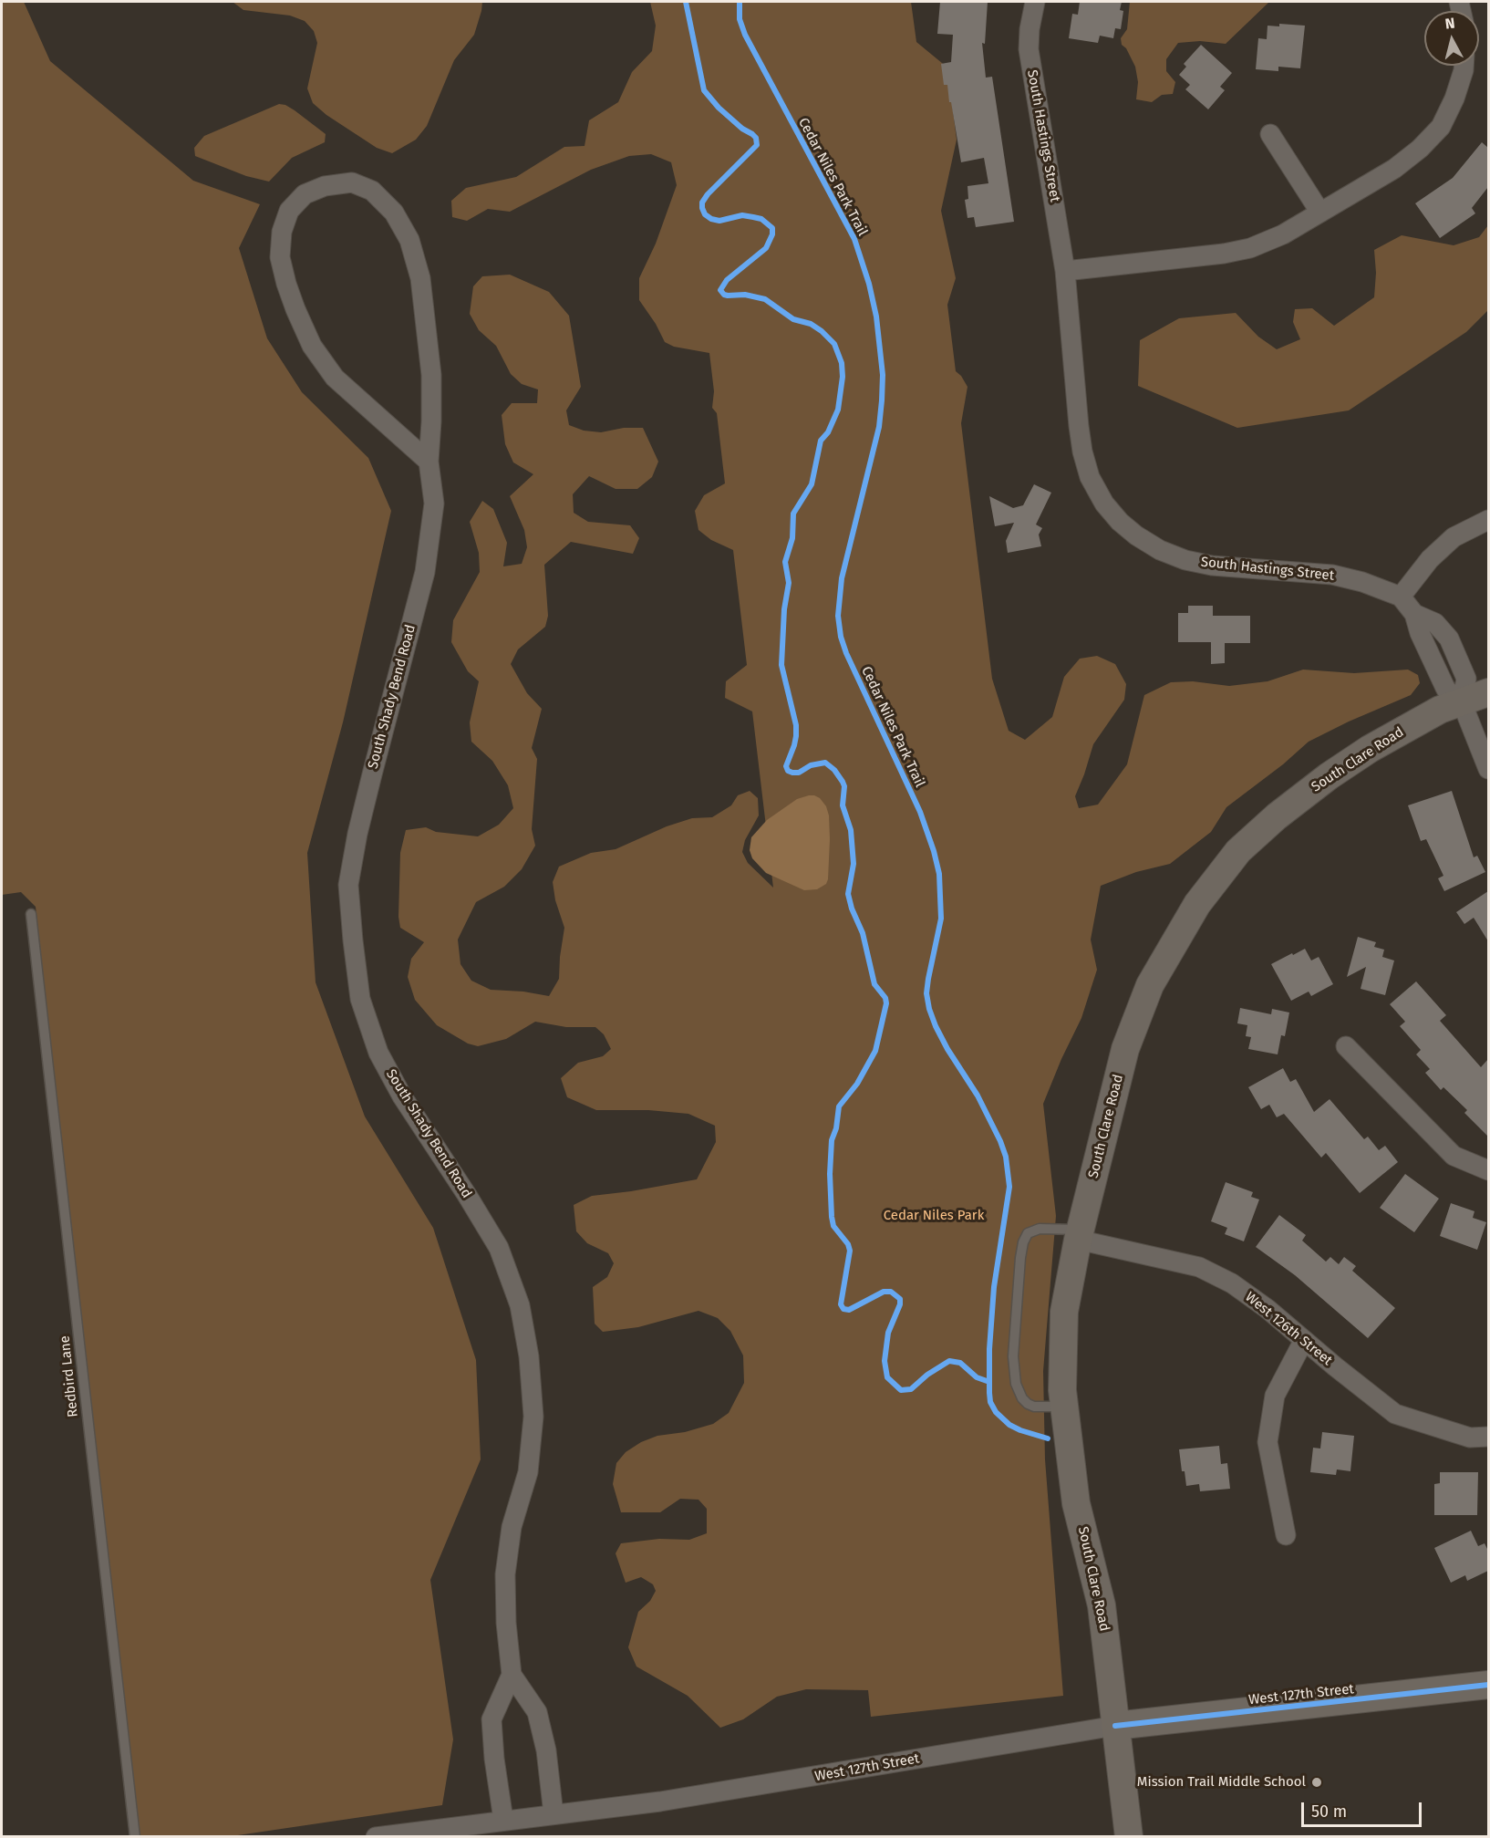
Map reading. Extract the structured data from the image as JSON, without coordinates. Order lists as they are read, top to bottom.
{
  "streets": {
    "street": [
      "South Hastings Street",
      "South Shady Bend Road",
      "South Clare Road",
      "West 126th Street",
      "West 127th Street"
    ],
    "lane": ["Redbird Lane"],
    "cycle path": ["Cedar Niles Park Trail"]
  },
  "crossings": [
    ["South Clare Road", "West 126th Street"],
    ["South Clare Road", "West 127th Street"]
  ],
  "parks": ["Cedar Niles Park"],
  "places": ["Mission Trail Middle School"],
  "scale_bar": "50 m",
  "north": "top"
}
